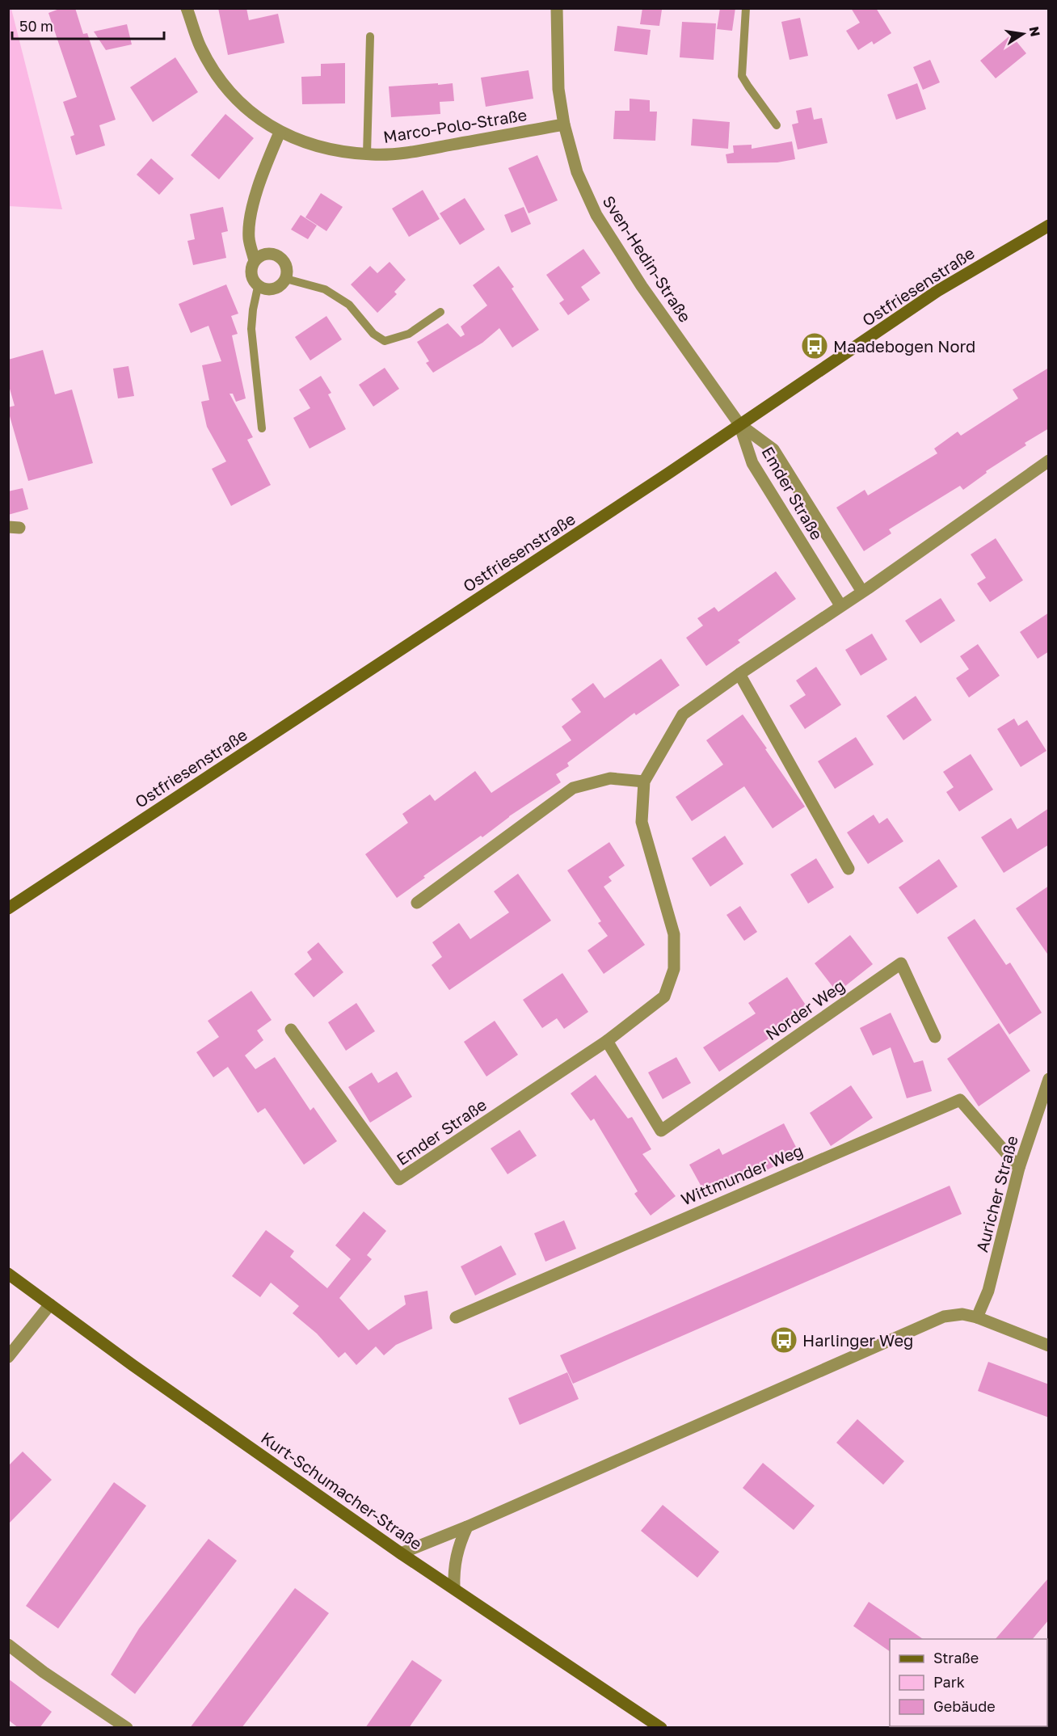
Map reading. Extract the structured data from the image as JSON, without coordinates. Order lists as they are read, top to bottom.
{
  "streets": {
    "main road": ["Ostfriesenstraße", "Kurt-Schumacher-Straße"],
    "street": [
      "Marco-Polo-Straße",
      "Sven-Hedin-Straße",
      "Emder Straße",
      "Norder Weg",
      "Wittmunder Weg",
      "Auricher Straße"
    ]
  },
  "crossings": [
    ["Marco-Polo-Straße", "Sven-Hedin-Straße"],
    ["Sven-Hedin-Straße", "Ostfriesenstraße"],
    ["Sven-Hedin-Straße", "Emder Straße"],
    ["Ostfriesenstraße", "Emder Straße"],
    ["Emder Straße", "Norder Weg"],
    ["Wittmunder Weg", "Auricher Straße"]
  ],
  "places": {
    "bus stop": ["Maadebogen Nord", "Harlinger Weg"]
  },
  "legend": ["Straße", "Park", "Gebäude"],
  "scale_bar": "50 m",
  "north": "right"
}
